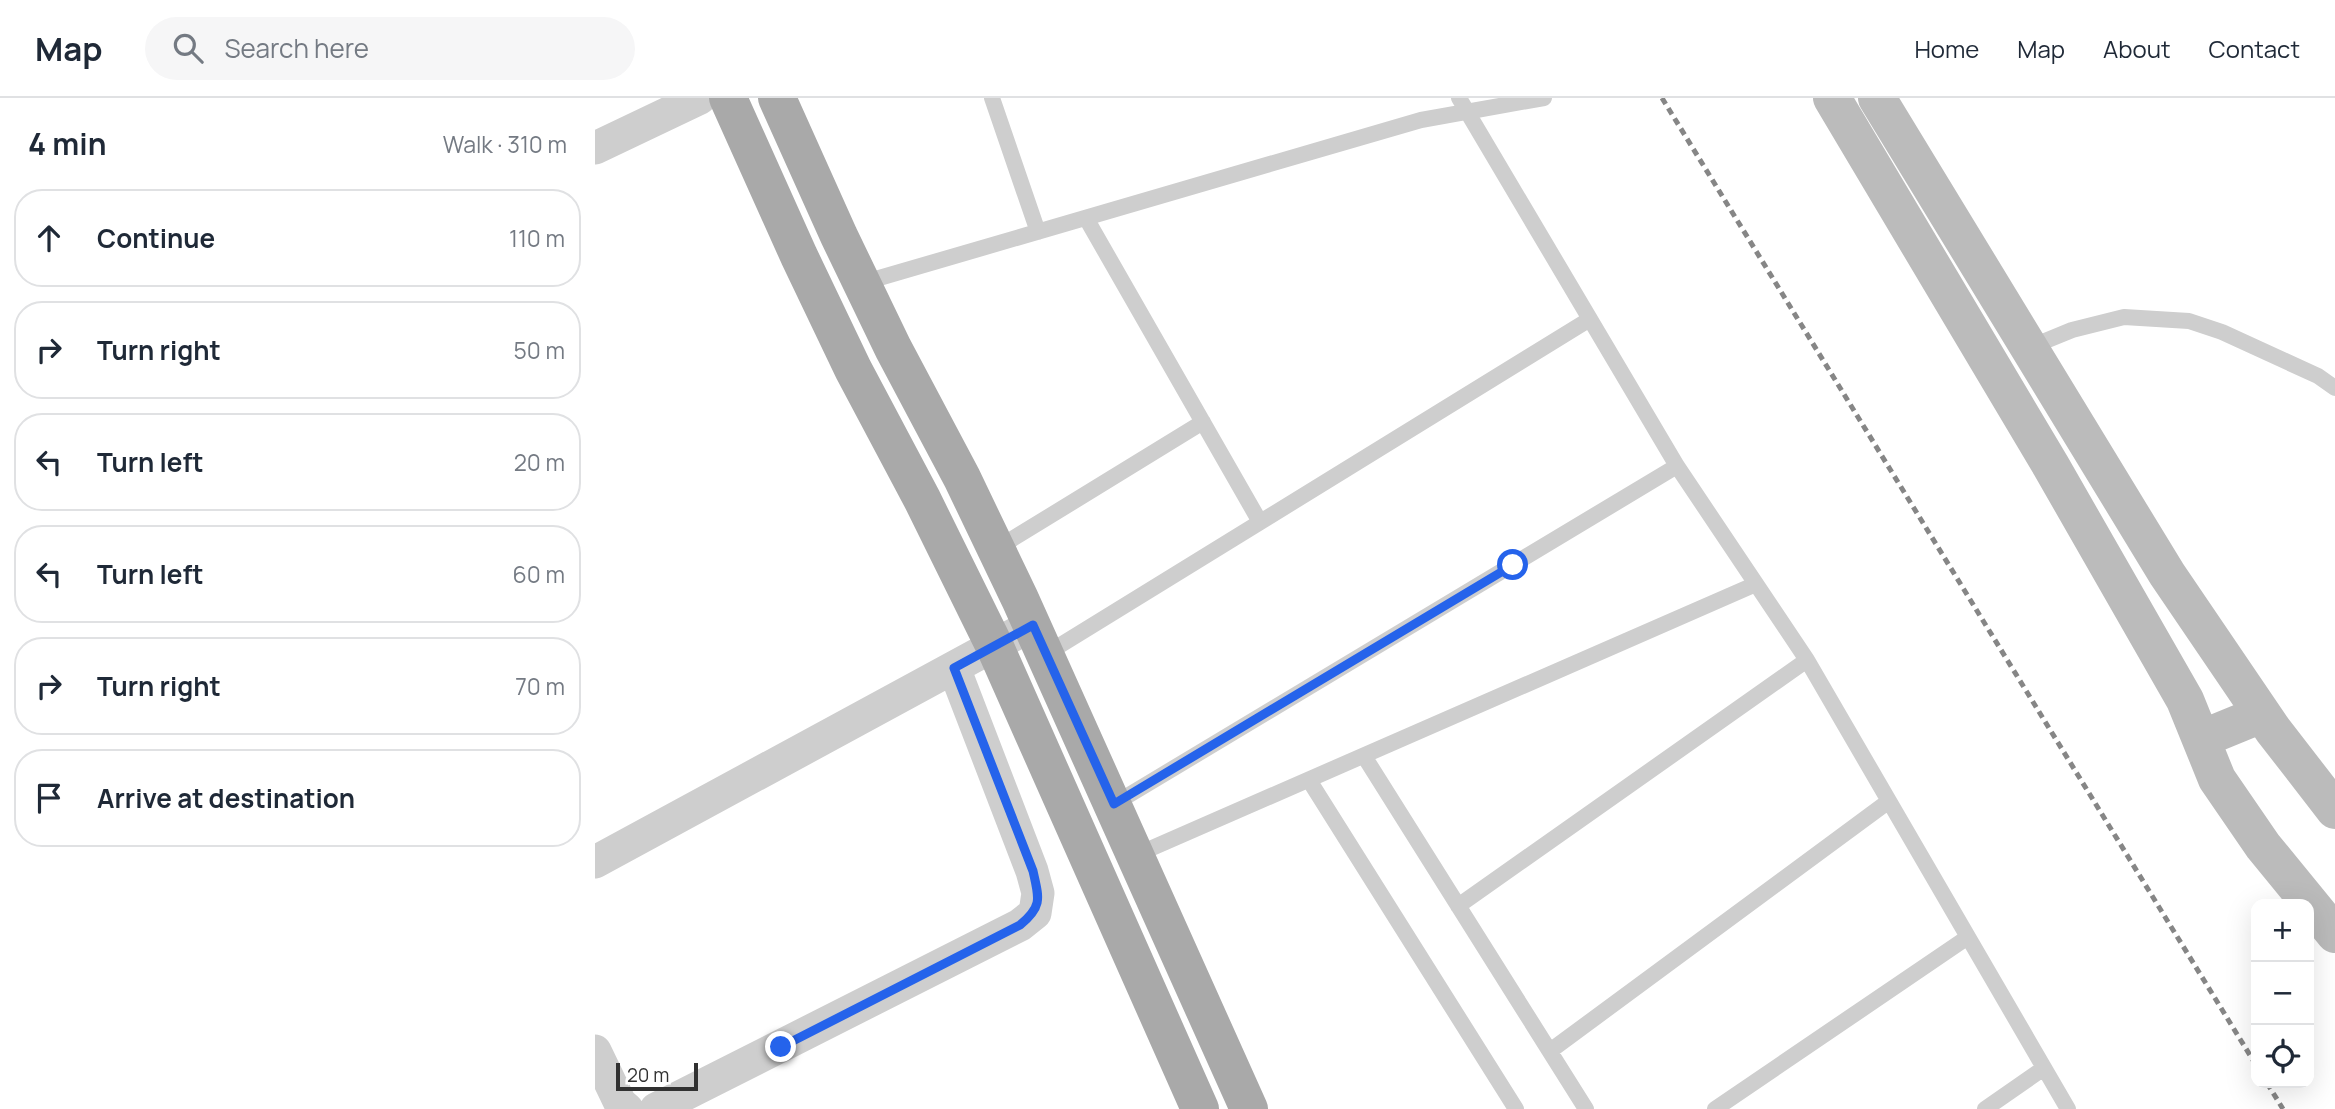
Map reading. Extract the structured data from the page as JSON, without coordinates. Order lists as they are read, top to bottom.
{
  "scale_bar": "20 m",
  "page": {
    "header": "Map",
    "search": "Search here",
    "nav": [
      "Home",
      "Map",
      "About",
      "Contact"
    ],
    "heading": ["4 min", "Walk · 310 m"],
    "list": [
      ["Continue", "110 m"],
      ["Turn right", "50 m"],
      ["Turn left", "20 m"],
      ["Turn left", "60 m"],
      ["Turn right", "70 m"],
      "Arrive at destination"
    ],
    "map_buttons": ["+", "−"],
    "scale": "20 m"
  }
}
